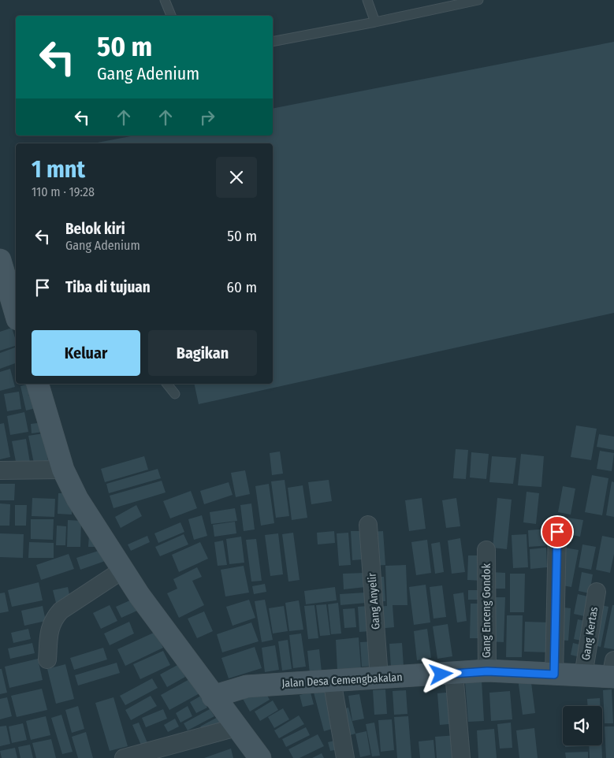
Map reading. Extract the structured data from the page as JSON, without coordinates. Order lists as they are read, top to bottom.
{
  "streets": {
    "main road": ["Jalan Desa Cemengbakalan"],
    "street": ["Gang Anyelir", "Gang Enceng Gondok", "Gang Kertas"]
  },
  "crossings": [
    ["Gang Anyelir", "Jalan Desa Cemengbakalan"],
    ["Gang Enceng Gondok", "Jalan Desa Cemengbakalan"],
    ["Gang Kertas", "Jalan Desa Cemengbakalan"]
  ],
  "page": {
    "turn": ["50 m", "Gang Adenium"],
    "heading": ["1 mnt", "110 m · 19:28"],
    "list": [
      {
        "name": "Belok kiri",
        "note": "Gang Adenium",
        "value": "50 m"
      },
      {
        "name": "Tiba di tujuan",
        "value": "60 m"
      }
    ],
    "buttons": ["Keluar", "Bagikan"]
  }
}
